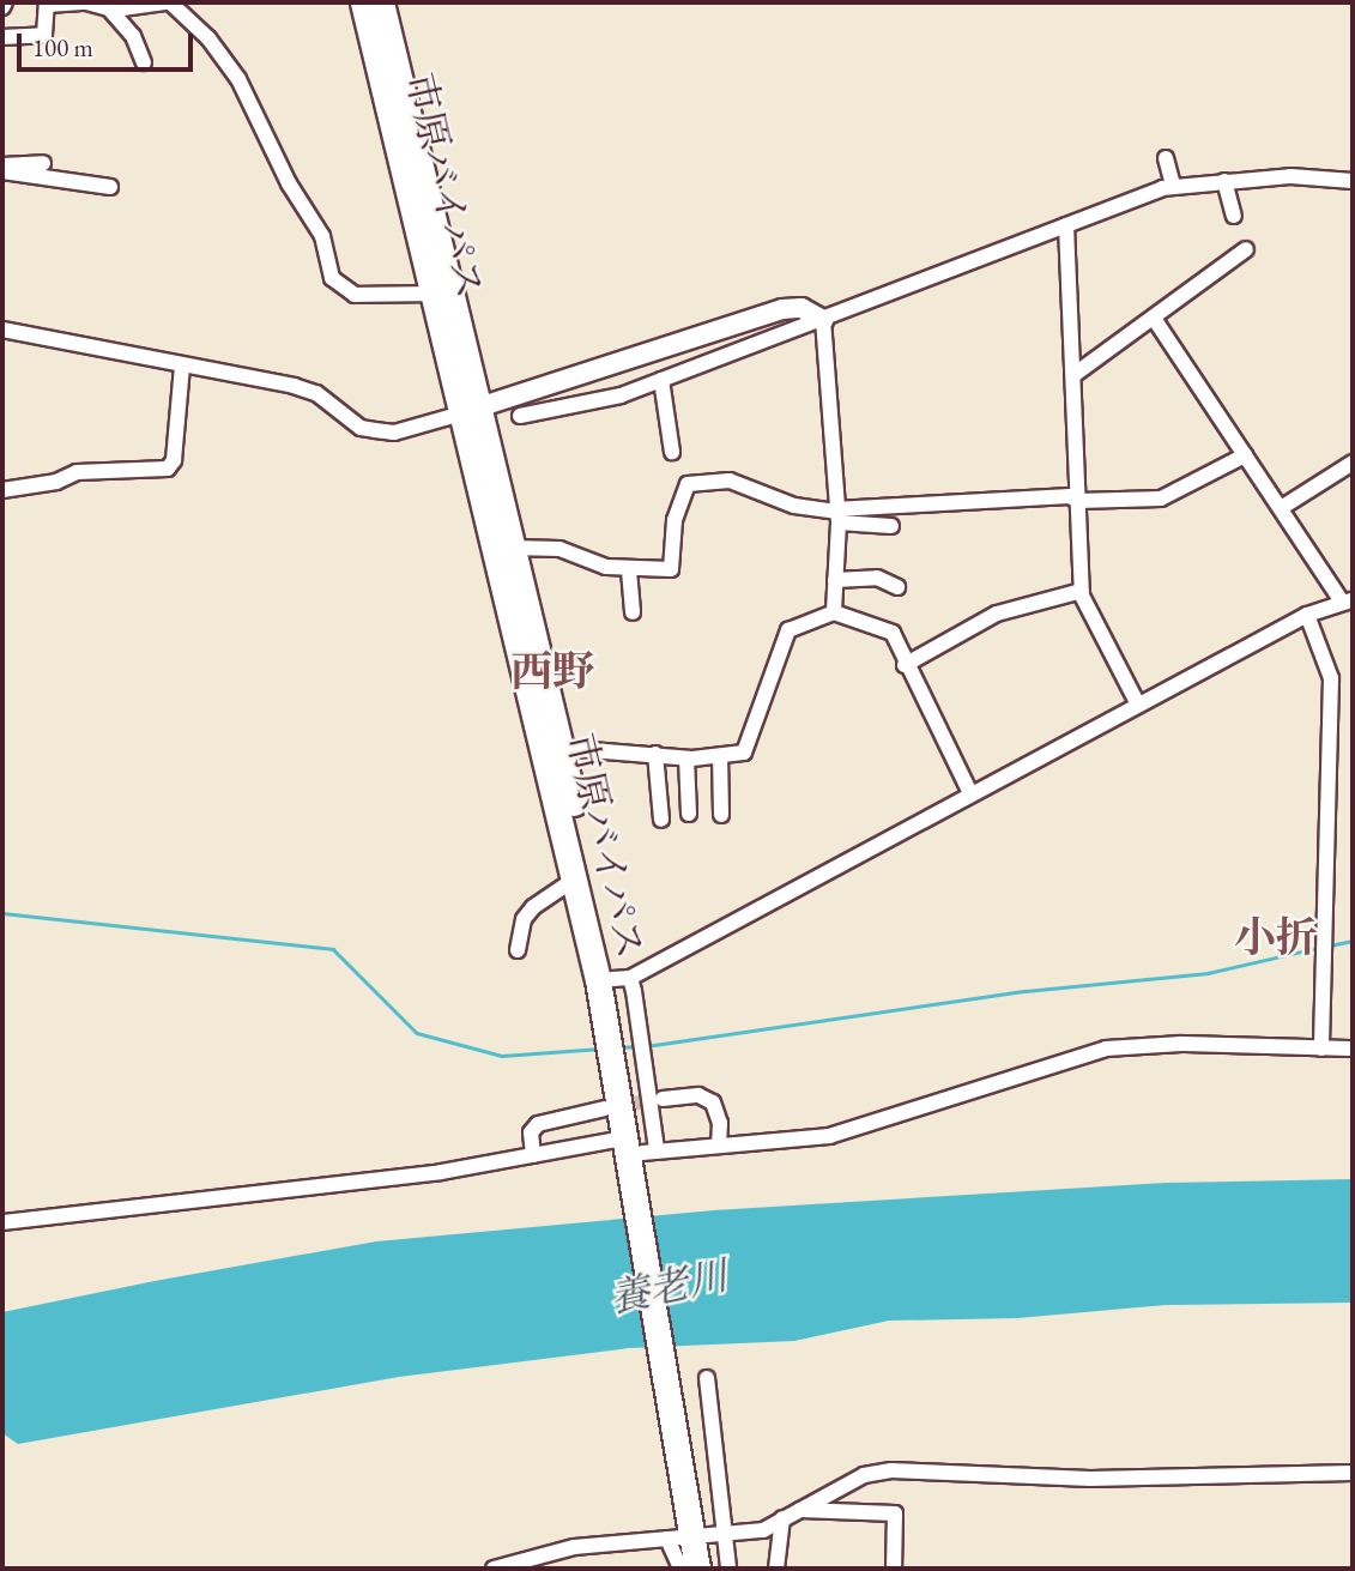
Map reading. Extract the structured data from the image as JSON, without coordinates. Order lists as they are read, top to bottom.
{
  "streets": {
    "highway": ["市原バイパス"]
  },
  "districts": ["西野", "小折"],
  "water": ["養老川"],
  "scale_bar": "100 m"
}
